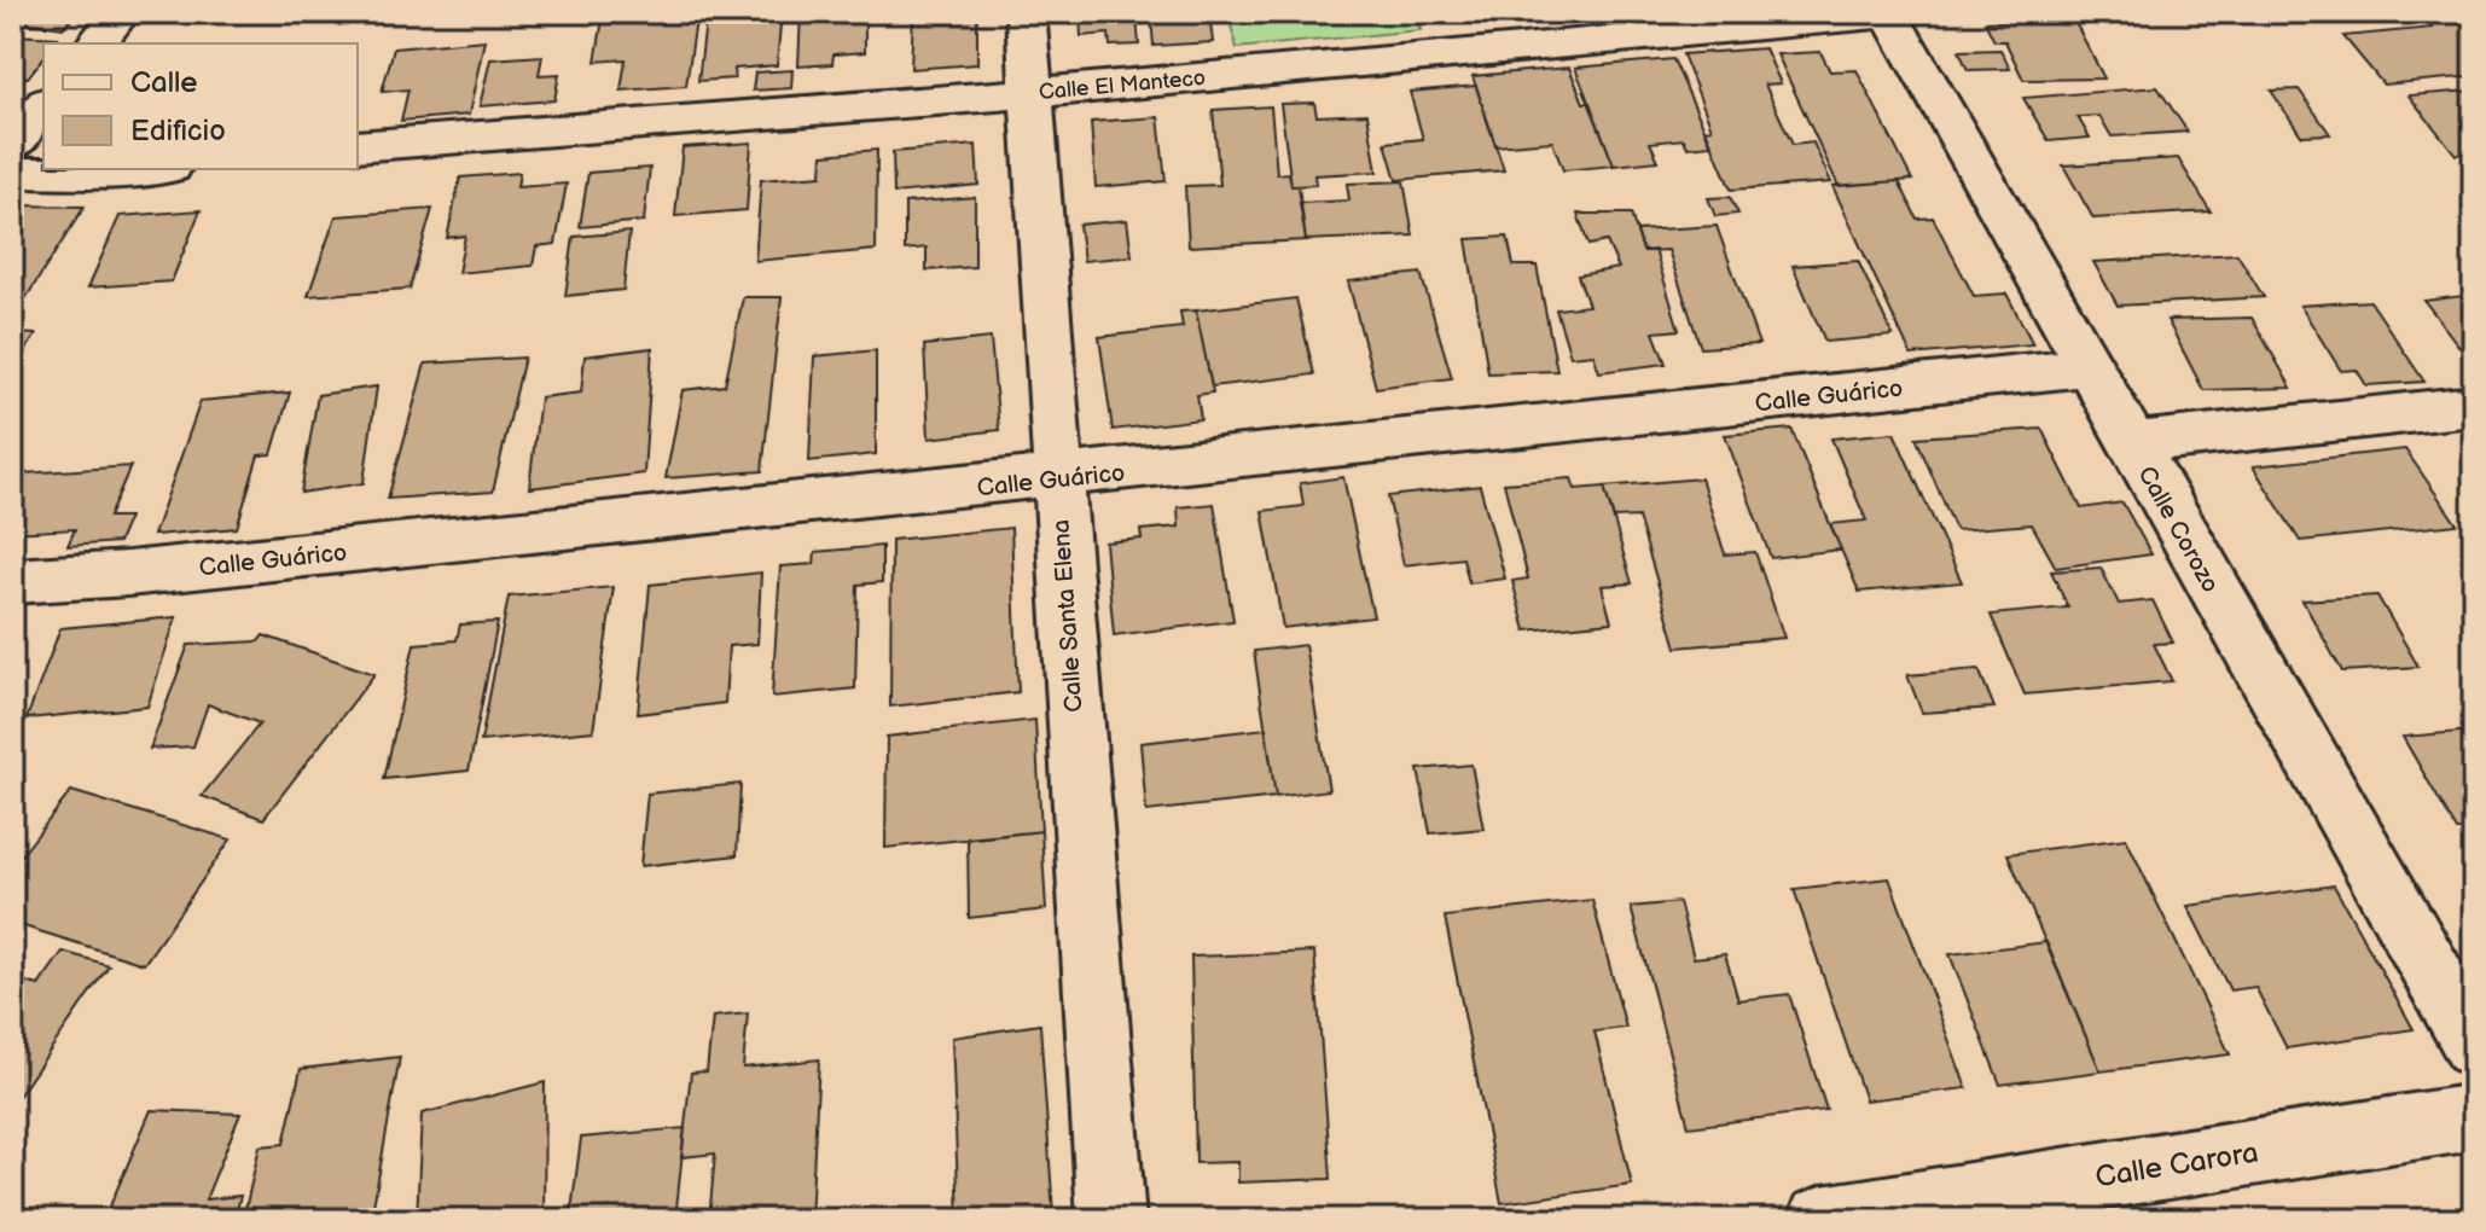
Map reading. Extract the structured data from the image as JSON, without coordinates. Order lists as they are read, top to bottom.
{
  "streets": {
    "street": [
      "Calle El Manteco",
      "Calle Guárico",
      "Calle Corozo",
      "Calle Santa Elena",
      "Calle Carora"
    ]
  },
  "crossings": [
    ["Calle El Manteco", "Calle Corozo"],
    ["Calle El Manteco", "Calle Santa Elena"],
    ["Calle Guárico", "Calle Corozo"],
    ["Calle Guárico", "Calle Santa Elena"]
  ],
  "legend": ["Calle", "Edificio"]
}
